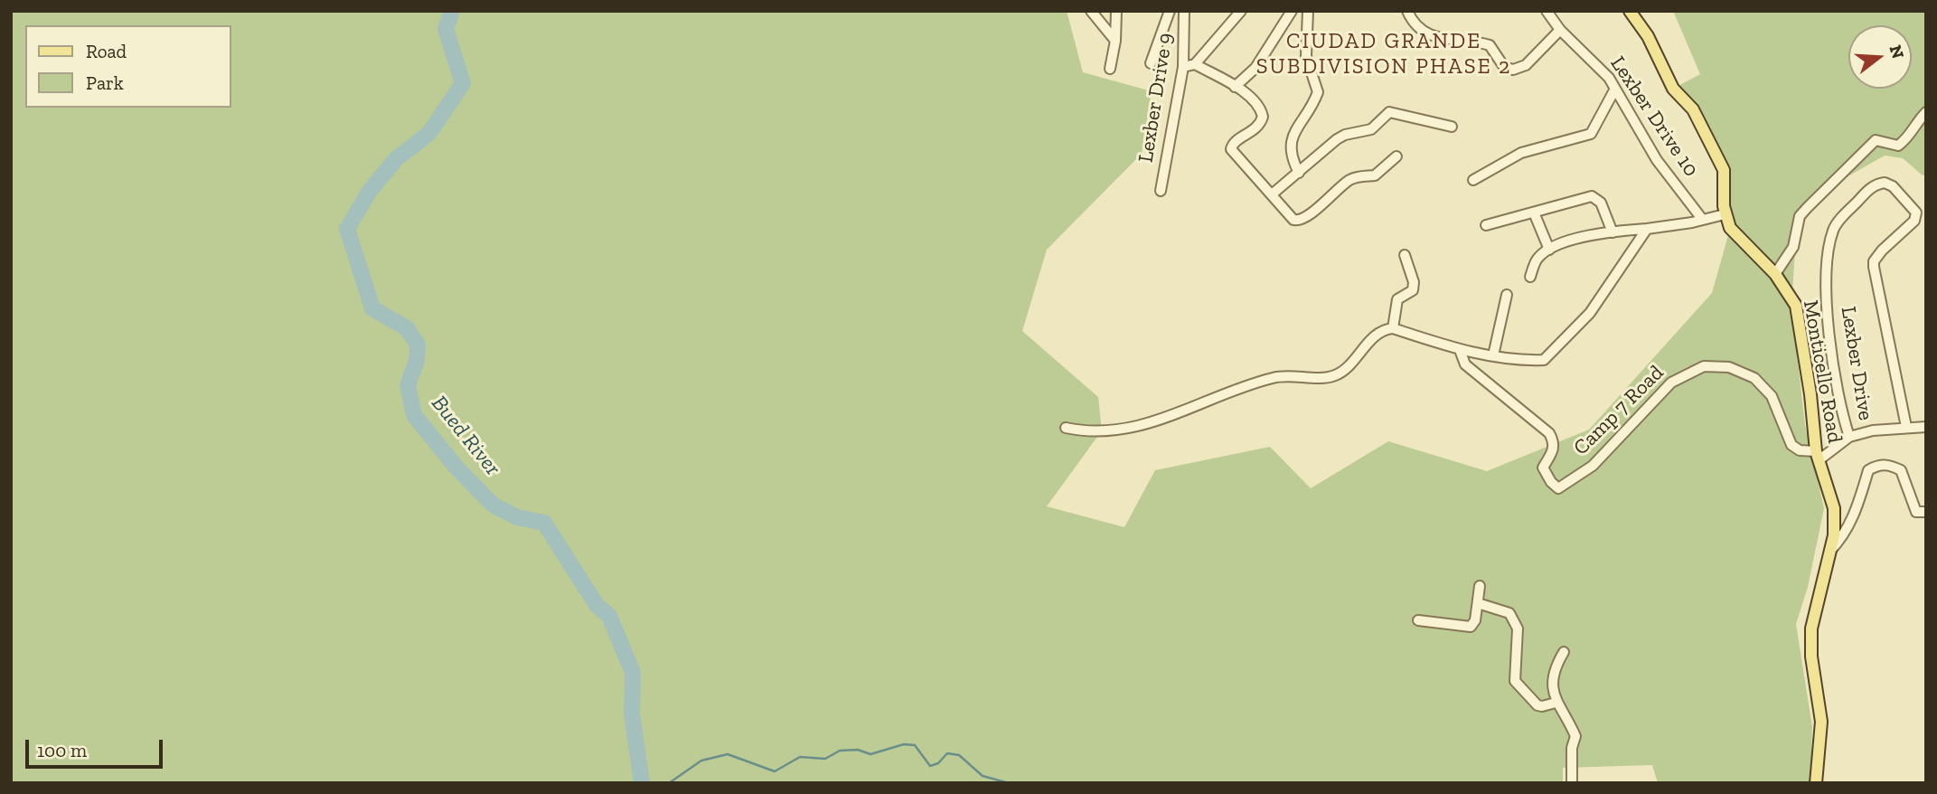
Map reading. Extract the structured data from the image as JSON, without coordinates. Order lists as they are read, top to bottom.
{
  "streets": {
    "main road": ["Monticello Road"],
    "street": [
      "Lexber Drive 9",
      "Lexber Drive 10",
      "Lexber Drive",
      "Camp 7 Road"
    ]
  },
  "crossings": [
    ["Monticello Road", "Camp 7 Road"]
  ],
  "districts": ["CIUDAD GRANDE SUBDIVISION PHASE 2"],
  "water": ["Bued River"],
  "legend": ["Road", "Park"],
  "scale_bar": "100 m",
  "north": "right"
}
